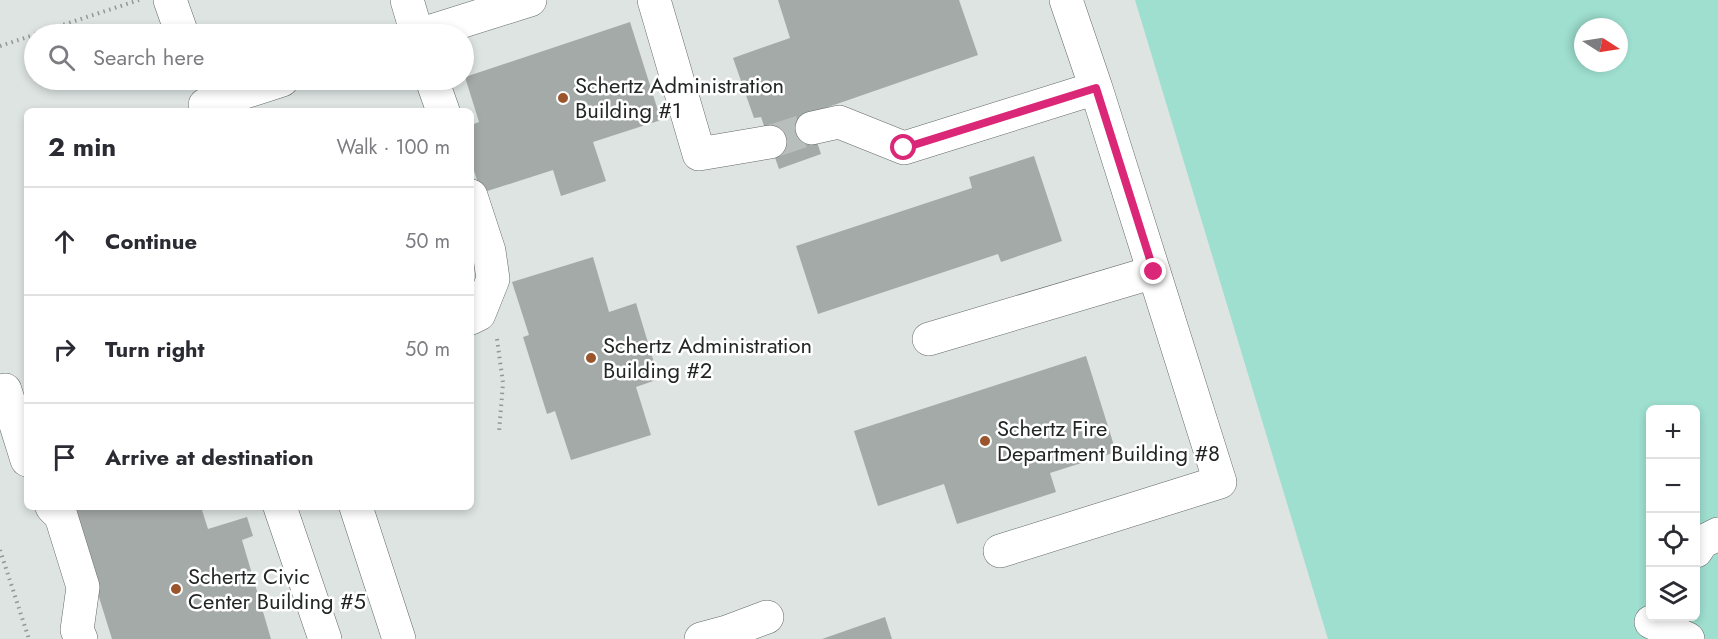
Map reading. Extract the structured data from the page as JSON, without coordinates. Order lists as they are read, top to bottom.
{
  "places": [
    "Schertz Administration Building #1",
    "Schertz Administration Building #2",
    "Schertz Fire Department Building #8",
    "Schertz Civic Center Building #5"
  ],
  "north": "right",
  "page": {
    "search": "Search here",
    "heading": ["2 min", "Walk · 100 m"],
    "list": [
      ["Continue", "50 m"],
      ["Turn right", "50 m"],
      "Arrive at destination"
    ],
    "map_buttons": ["+", "−"]
  }
}
